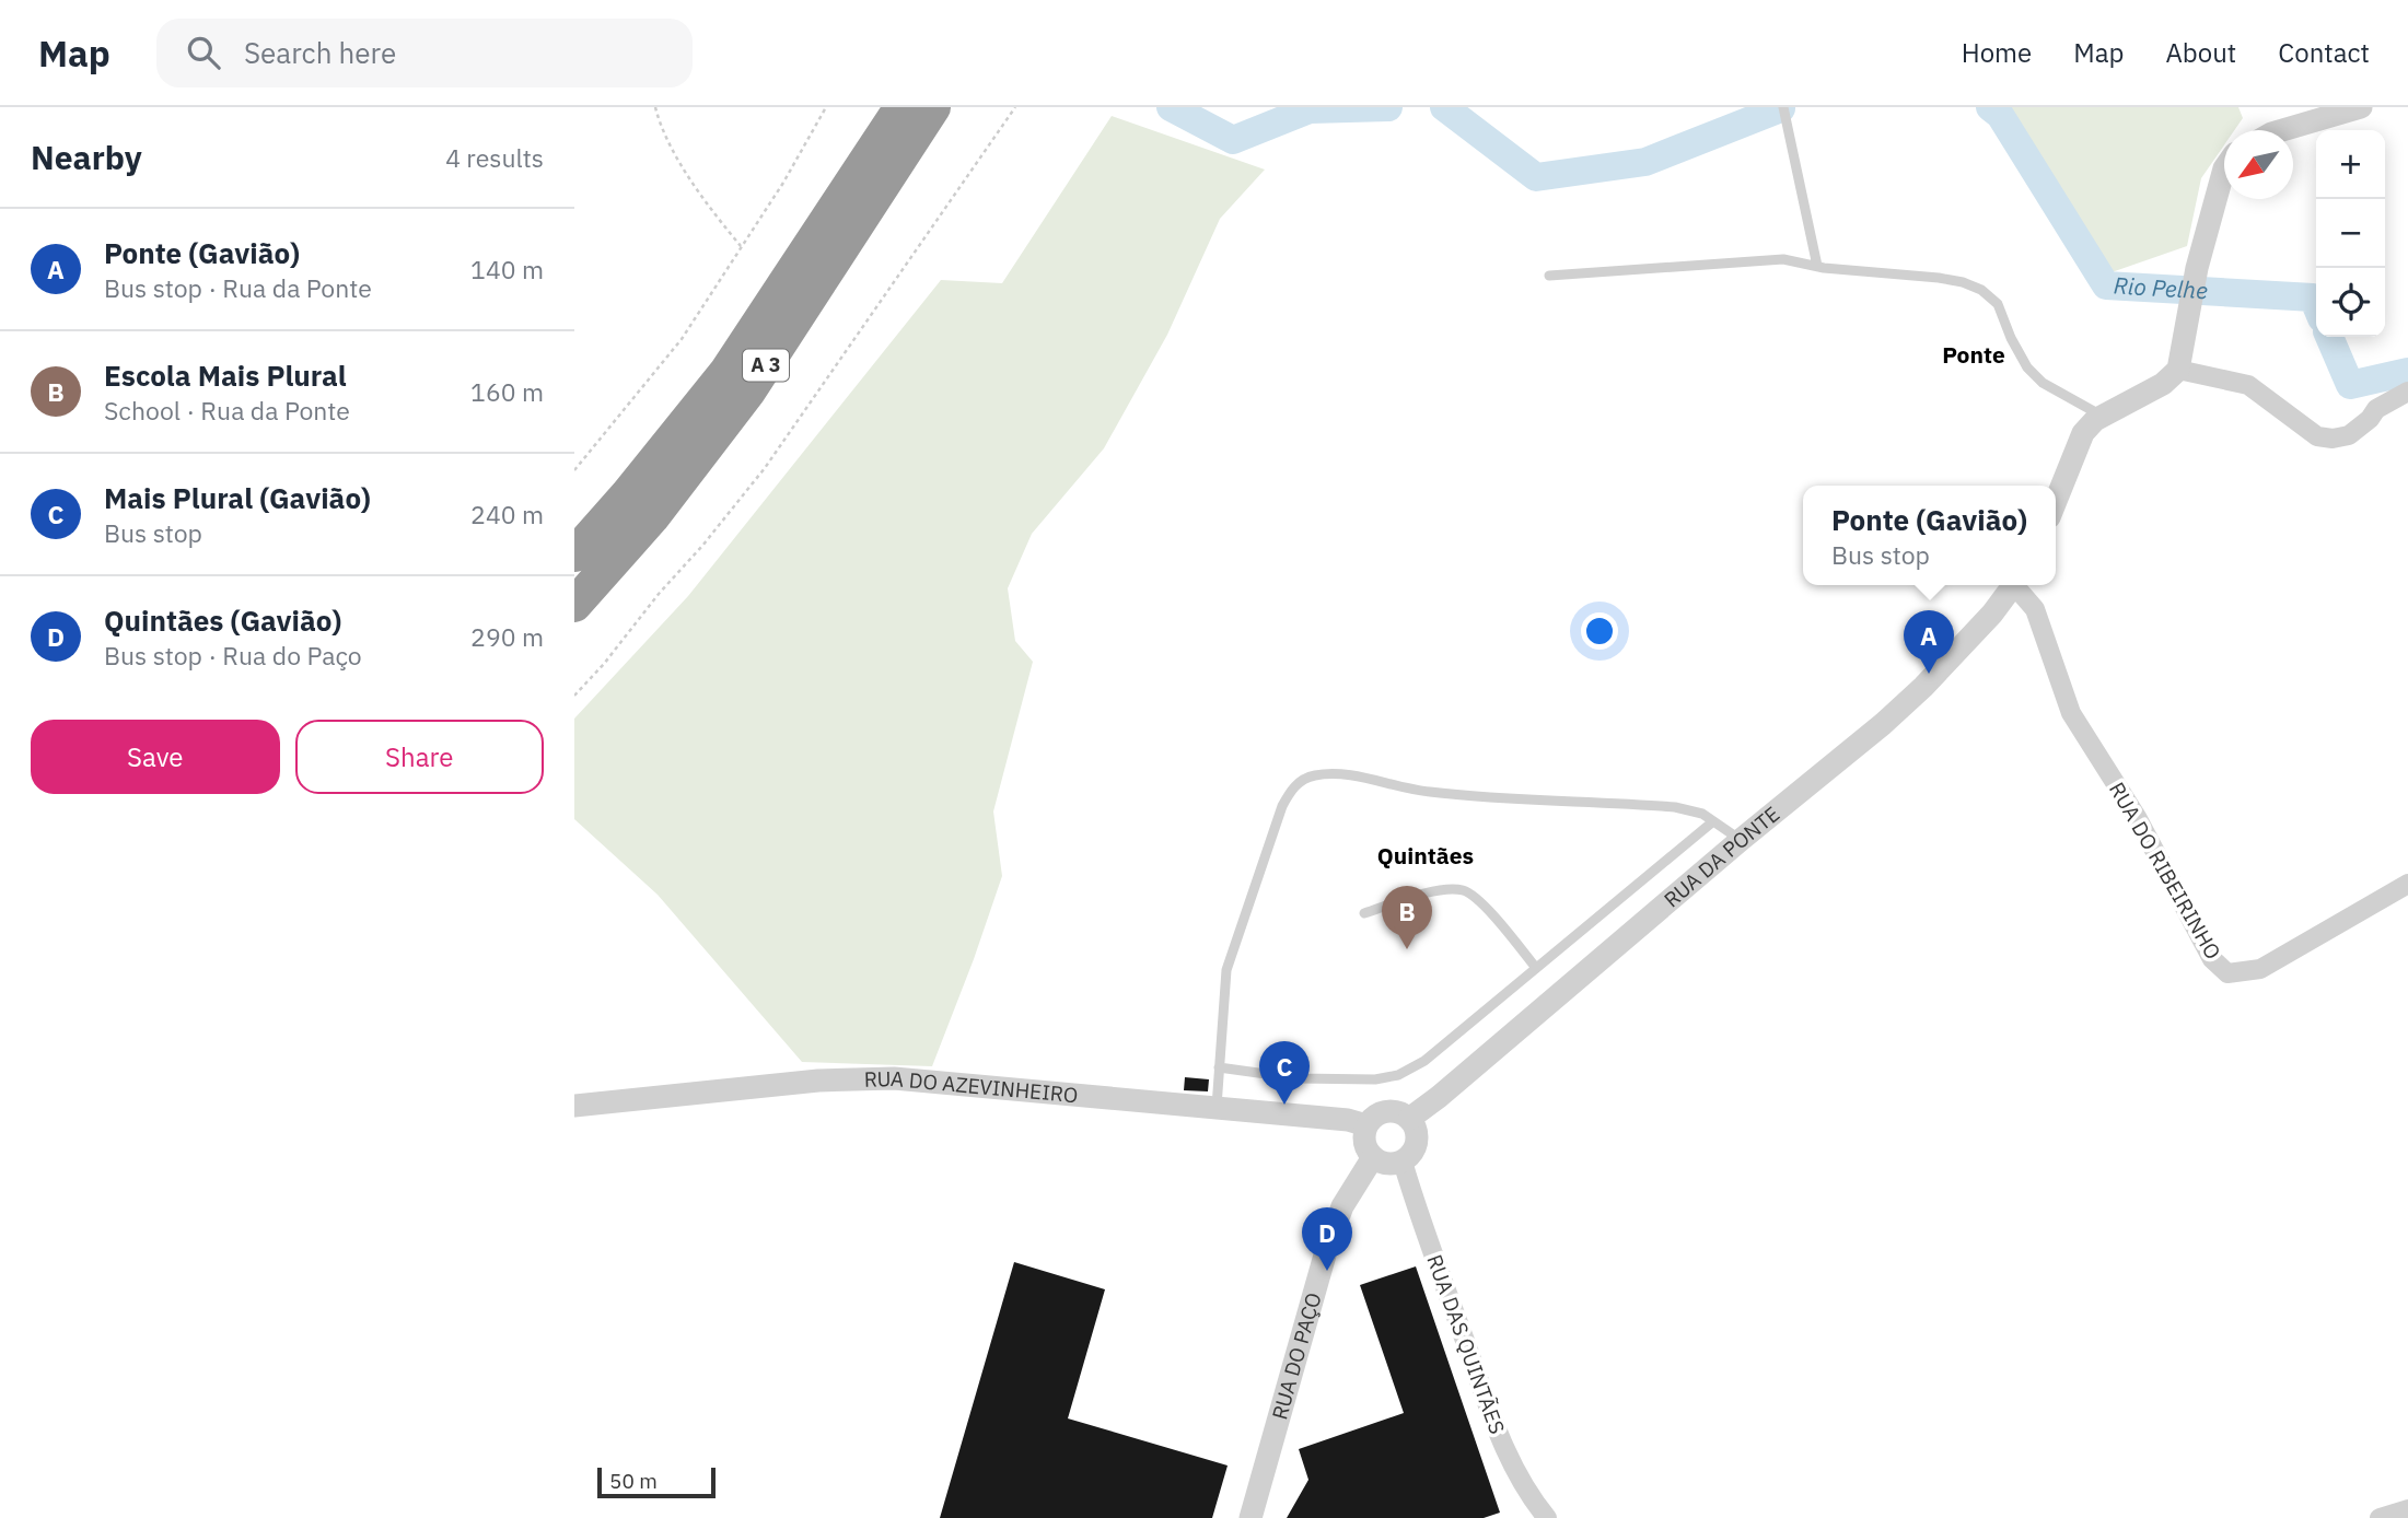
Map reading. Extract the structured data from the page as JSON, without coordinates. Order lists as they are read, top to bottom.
{
  "streets": {
    "highway": ["A 3"],
    "street": [
      "RUA DA PONTE",
      "RUA DO RIBEIRINHO",
      "RUA DO AZEVINHEIRO",
      "RUA DAS QUINTÃES",
      "RUA DO PAÇO"
    ]
  },
  "crossings": [
    ["RUA DA PONTE", "RUA DO AZEVINHEIRO"],
    ["RUA DA PONTE", "RUA DAS QUINTÃES"],
    ["RUA DA PONTE", "RUA DO PAÇO"],
    ["RUA DO AZEVINHEIRO", "RUA DAS QUINTÃES"],
    ["RUA DO AZEVINHEIRO", "RUA DO PAÇO"],
    ["RUA DAS QUINTÃES", "RUA DO PAÇO"]
  ],
  "districts": ["Ponte", "Quintães"],
  "water": ["Rio Pelhe"],
  "scale_bar": "50 m",
  "north": "bottom left",
  "page": {
    "header": "Map",
    "search": "Search here",
    "nav": [
      "Home",
      "Map",
      "About",
      "Contact"
    ],
    "heading": ["Nearby", "4 results"],
    "map_buttons": ["+", "−"],
    "list": [
      {
        "mark": "A",
        "name": "Ponte (Gavião)",
        "note": "Bus stop · Rua da Ponte",
        "value": "140 m"
      },
      {
        "mark": "B",
        "name": "Escola Mais Plural",
        "note": "School · Rua da Ponte",
        "value": "160 m"
      },
      {
        "mark": "C",
        "name": "Mais Plural (Gavião)",
        "note": "Bus stop",
        "value": "240 m"
      },
      {
        "mark": "D",
        "name": "Quintães (Gavião)",
        "note": "Bus stop · Rua do Paço",
        "value": "290 m"
      }
    ],
    "popup": ["Ponte (Gavião)", "Bus stop"],
    "pins": [
      "A",
      "B",
      "C",
      "D"
    ],
    "buttons": ["Save", "Share"],
    "scale": "50 m"
  }
}
